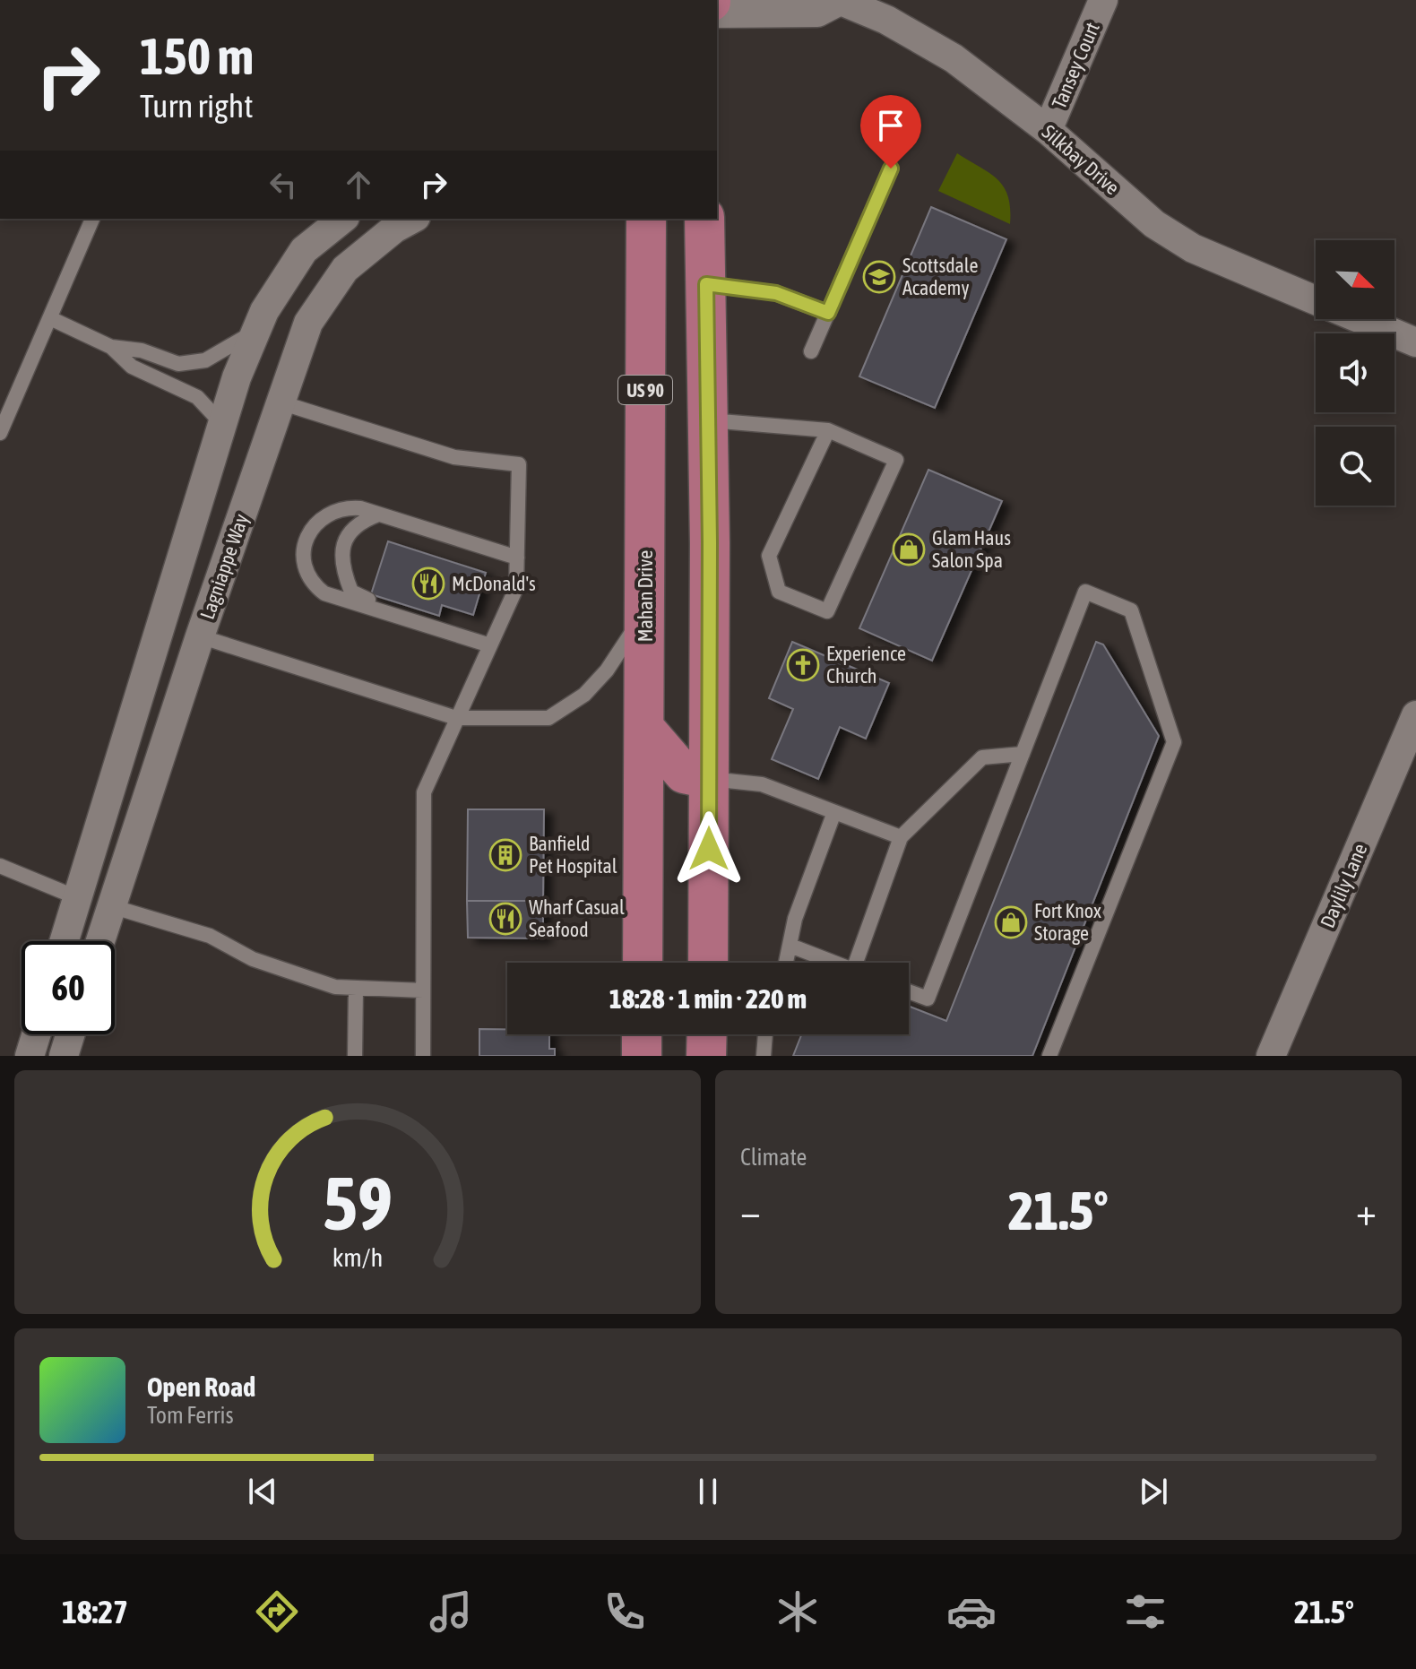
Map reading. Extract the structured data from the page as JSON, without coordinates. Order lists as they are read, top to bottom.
{
  "streets": {
    "main road": ["US 90", "Mahan Drive"],
    "street": [
      "Tansey Court",
      "Silkbay Drive",
      "Lagniappe Way",
      "Daylily Lane"
    ]
  },
  "crossings": [
    ["Tansey Court", "Silkbay Drive"]
  ],
  "places": {
    "school or university": ["Scottsdale Academy"],
    "shop": ["Glam Haus Salon Spa", "Fort Knox Storage"],
    "restaurant": ["McDonald's", "Wharf Casual Seafood"],
    "church": ["Experience Church"],
    "building": ["Banfield Pet Hospital"]
  },
  "north": "bottom right",
  "page": {
    "turn": ["150 m", "Turn right"],
    "limit": "60",
    "trip": "18:28 · 1 min · 220 m",
    "tile": "Climate",
    "heat": ["−", "21.5°", "+"],
    "song": ["Open Road", "Tom Ferris"],
    "tabs": ["18:27", "21.5°"],
    "gauge": ["59", "km/h"]
  }
}
